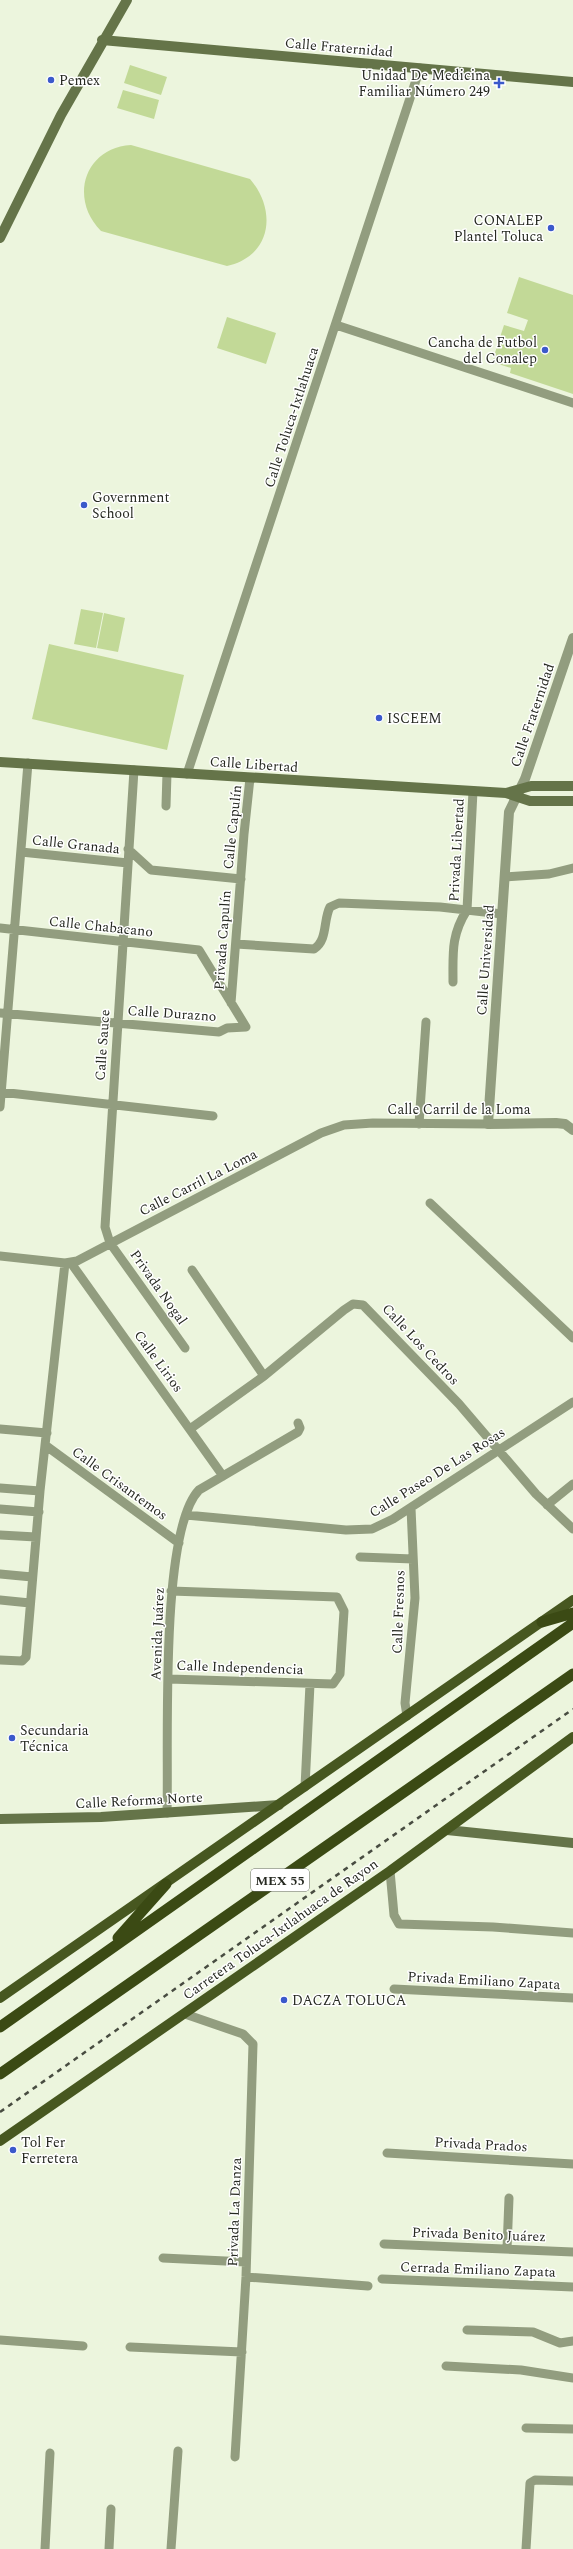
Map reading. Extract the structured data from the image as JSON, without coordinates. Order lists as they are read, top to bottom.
{
  "streets": {
    "highway": ["MEX 55"],
    "main road": [
      "Calle Fraternidad",
      "Calle Libertad",
      "Calle Reforma Norte",
      "Carretera Toluca-Ixtlahuaca de Rayon"
    ],
    "street": [
      "Calle Toluca-Ixtlahuaca",
      "Calle Capulín",
      "Calle Granada",
      "Privada Libertad",
      "Calle Chabacano",
      "Privada Capulín",
      "Calle Universidad",
      "Calle Durazno",
      "Calle Sauce",
      "Calle Carril de la Loma",
      "Calle Carril La Loma",
      "Privada Nogal",
      "Calle Los Cedros",
      "Calle Lirios",
      "Calle Paseo De Las Rosas",
      "Calle Crisantemos",
      "Calle Fresnos",
      "Avenida Juárez",
      "Calle Independencia",
      "Privada Emiliano Zapata",
      "Privada Prados",
      "Privada La Danza",
      "Privada Benito Juárez",
      "Cerrada Emiliano Zapata"
    ]
  },
  "crossings": [
    ["Calle Fraternidad", "Calle Toluca-Ixtlahuaca"],
    ["Calle Fraternidad", "Calle Libertad"],
    ["Calle Fraternidad", "Calle Universidad"],
    ["Calle Toluca-Ixtlahuaca", "Calle Libertad"],
    ["Calle Libertad", "Calle Capulín"],
    ["Calle Libertad", "Privada Libertad"],
    ["Calle Libertad", "Calle Universidad"],
    ["Calle Capulín", "Privada Capulín"],
    ["Calle Granada", "Calle Sauce"],
    ["Calle Chabacano", "Privada Capulín"],
    ["Calle Chabacano", "Calle Durazno"],
    ["Calle Chabacano", "Calle Sauce"],
    ["Privada Capulín", "Calle Durazno"],
    ["Calle Universidad", "Calle Carril de la Loma"],
    ["Calle Durazno", "Calle Sauce"],
    ["Calle Sauce", "Calle Carril La Loma"],
    ["Calle Sauce", "Privada Nogal"],
    ["Calle Carril de la Loma", "Calle Carril La Loma"],
    ["Calle Carril La Loma", "Privada Nogal"],
    ["Calle Carril La Loma", "Calle Lirios"],
    ["Calle Los Cedros", "Calle Lirios"],
    ["Calle Los Cedros", "Calle Paseo De Las Rosas"],
    ["Calle Lirios", "Avenida Juárez"],
    ["Calle Paseo De Las Rosas", "Calle Fresnos"],
    ["Calle Paseo De Las Rosas", "Avenida Juárez"],
    ["Calle Crisantemos", "Avenida Juárez"],
    ["Avenida Juárez", "Calle Independencia"],
    ["Avenida Juárez", "Calle Reforma Norte"],
    ["Carretera Toluca-Ixtlahuaca de Rayon", "Privada La Danza"]
  ],
  "places": {
    "other": [
      "Pemex",
      "CONALEP Plantel Toluca",
      "Cancha de Futbol del Conalep",
      "Government School",
      "ISCEEM",
      "Secundaria Técnica",
      "DACZA TOLUCA",
      "Tol Fer Ferretera"
    ],
    "health": ["Unidad De Medicina Familiar Número 249"]
  }
}
